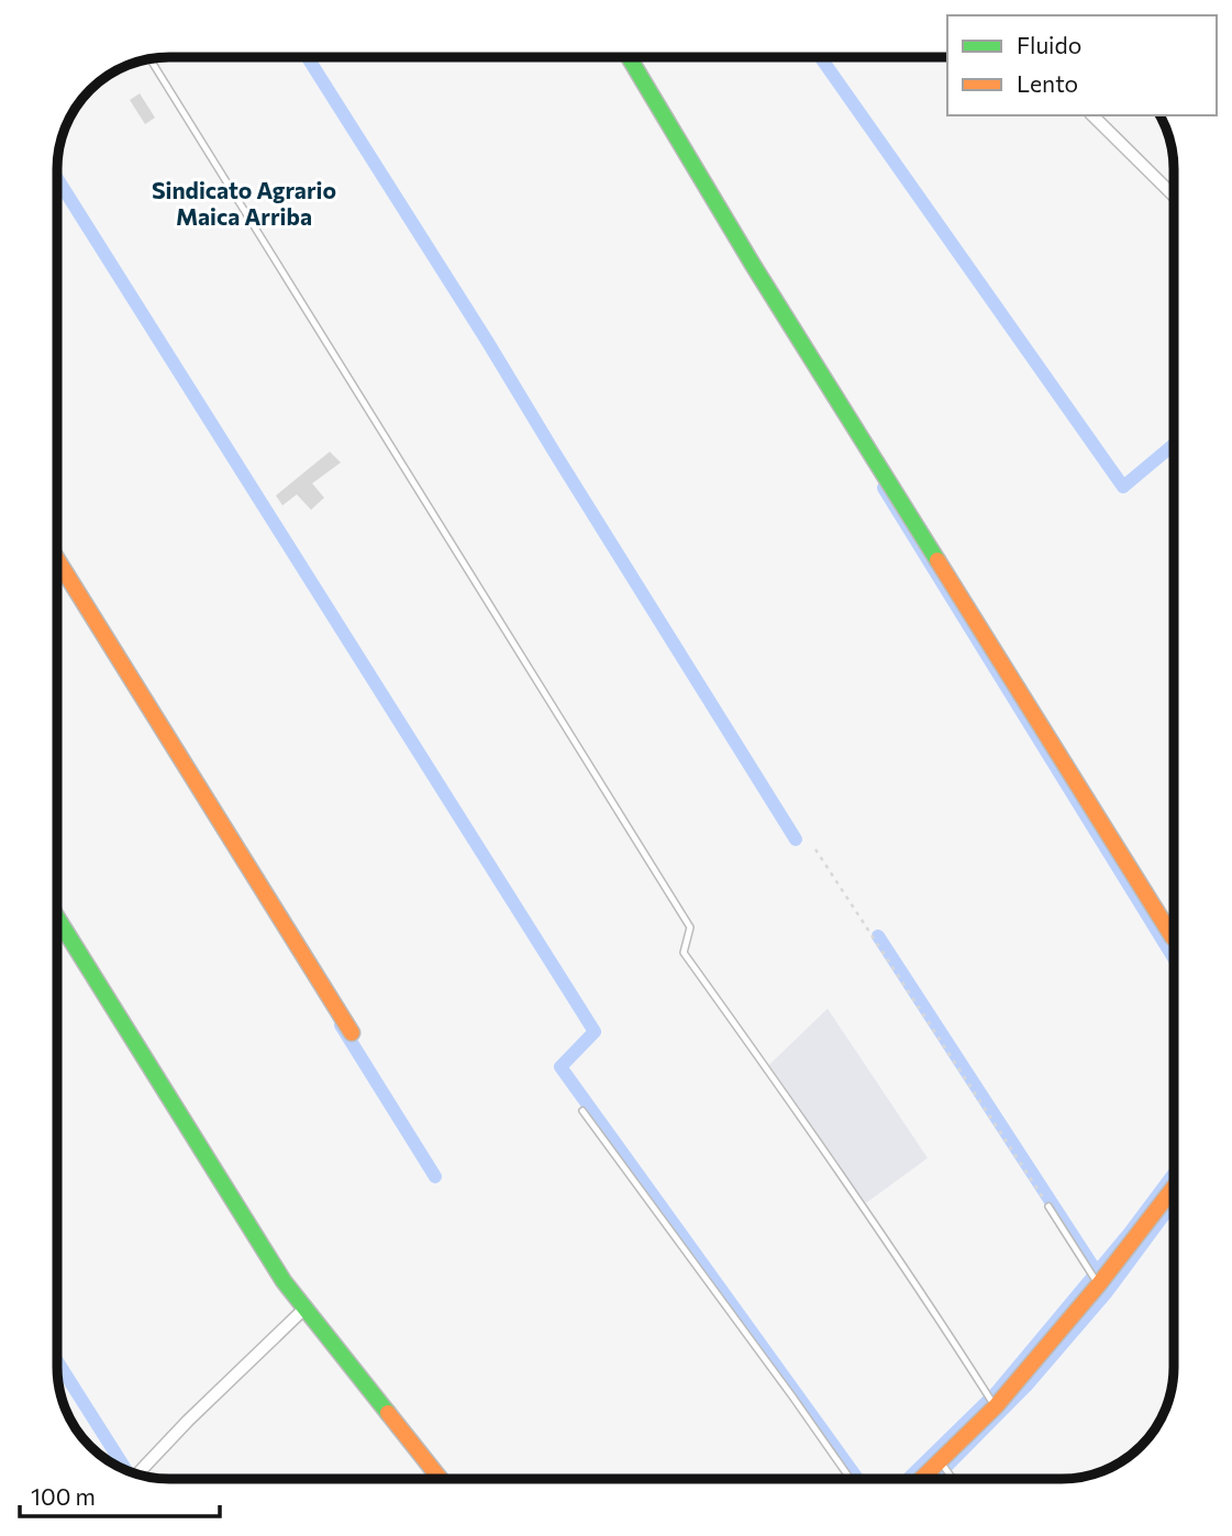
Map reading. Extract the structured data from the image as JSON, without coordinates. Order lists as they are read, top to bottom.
{
  "districts": ["Sindicato Agrario Maica Arriba"],
  "legend": ["Fluido", "Lento"],
  "scale_bar": "100 m"
}
